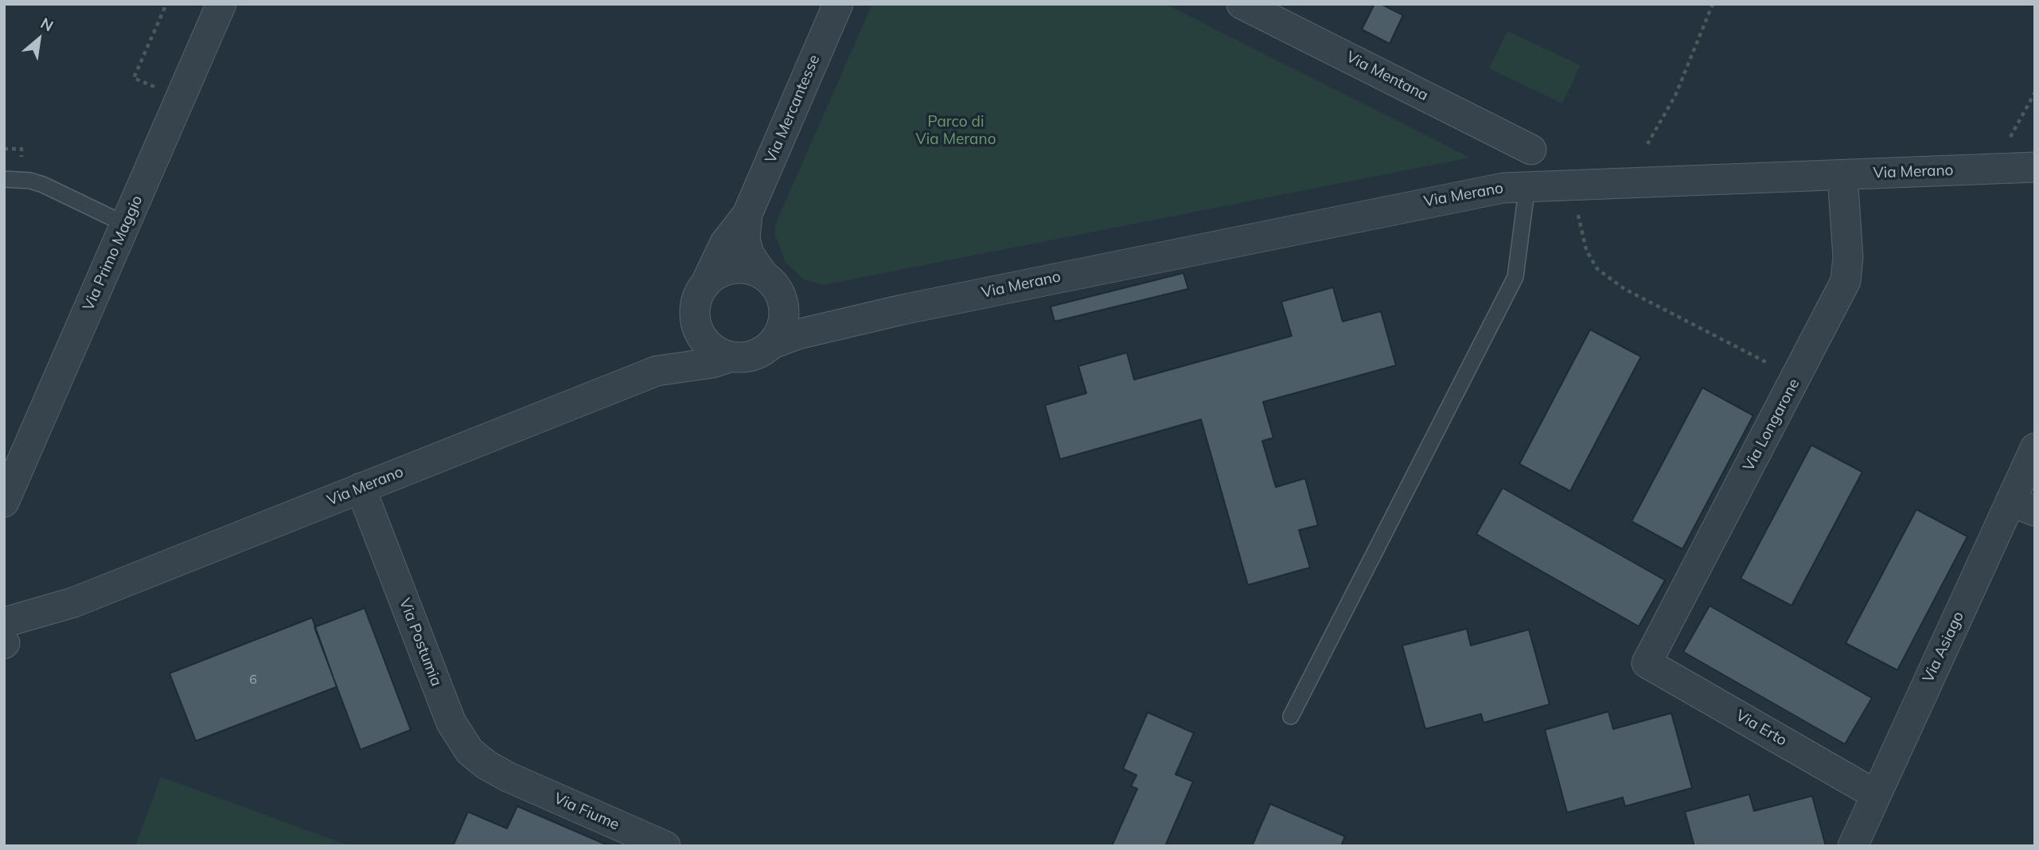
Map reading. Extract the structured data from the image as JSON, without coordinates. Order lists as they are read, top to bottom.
{
  "streets": {
    "street": [
      "Via Mentana",
      "Via Mercantesse",
      "Via Merano",
      "Via Primo Maggio",
      "Via Longarone",
      "Via Postumia",
      "Via Asiago",
      "Via Erto",
      "Via Fiume"
    ]
  },
  "crossings": [
    ["Via Merano", "Via Longarone"],
    ["Via Merano", "Via Postumia"],
    ["Via Longarone", "Via Erto"],
    ["Via Postumia", "Via Fiume"],
    ["Via Asiago", "Via Erto"]
  ],
  "parks": ["Parco di Via Merano"],
  "house_numbers": ["6"],
  "north": "top right"
}
